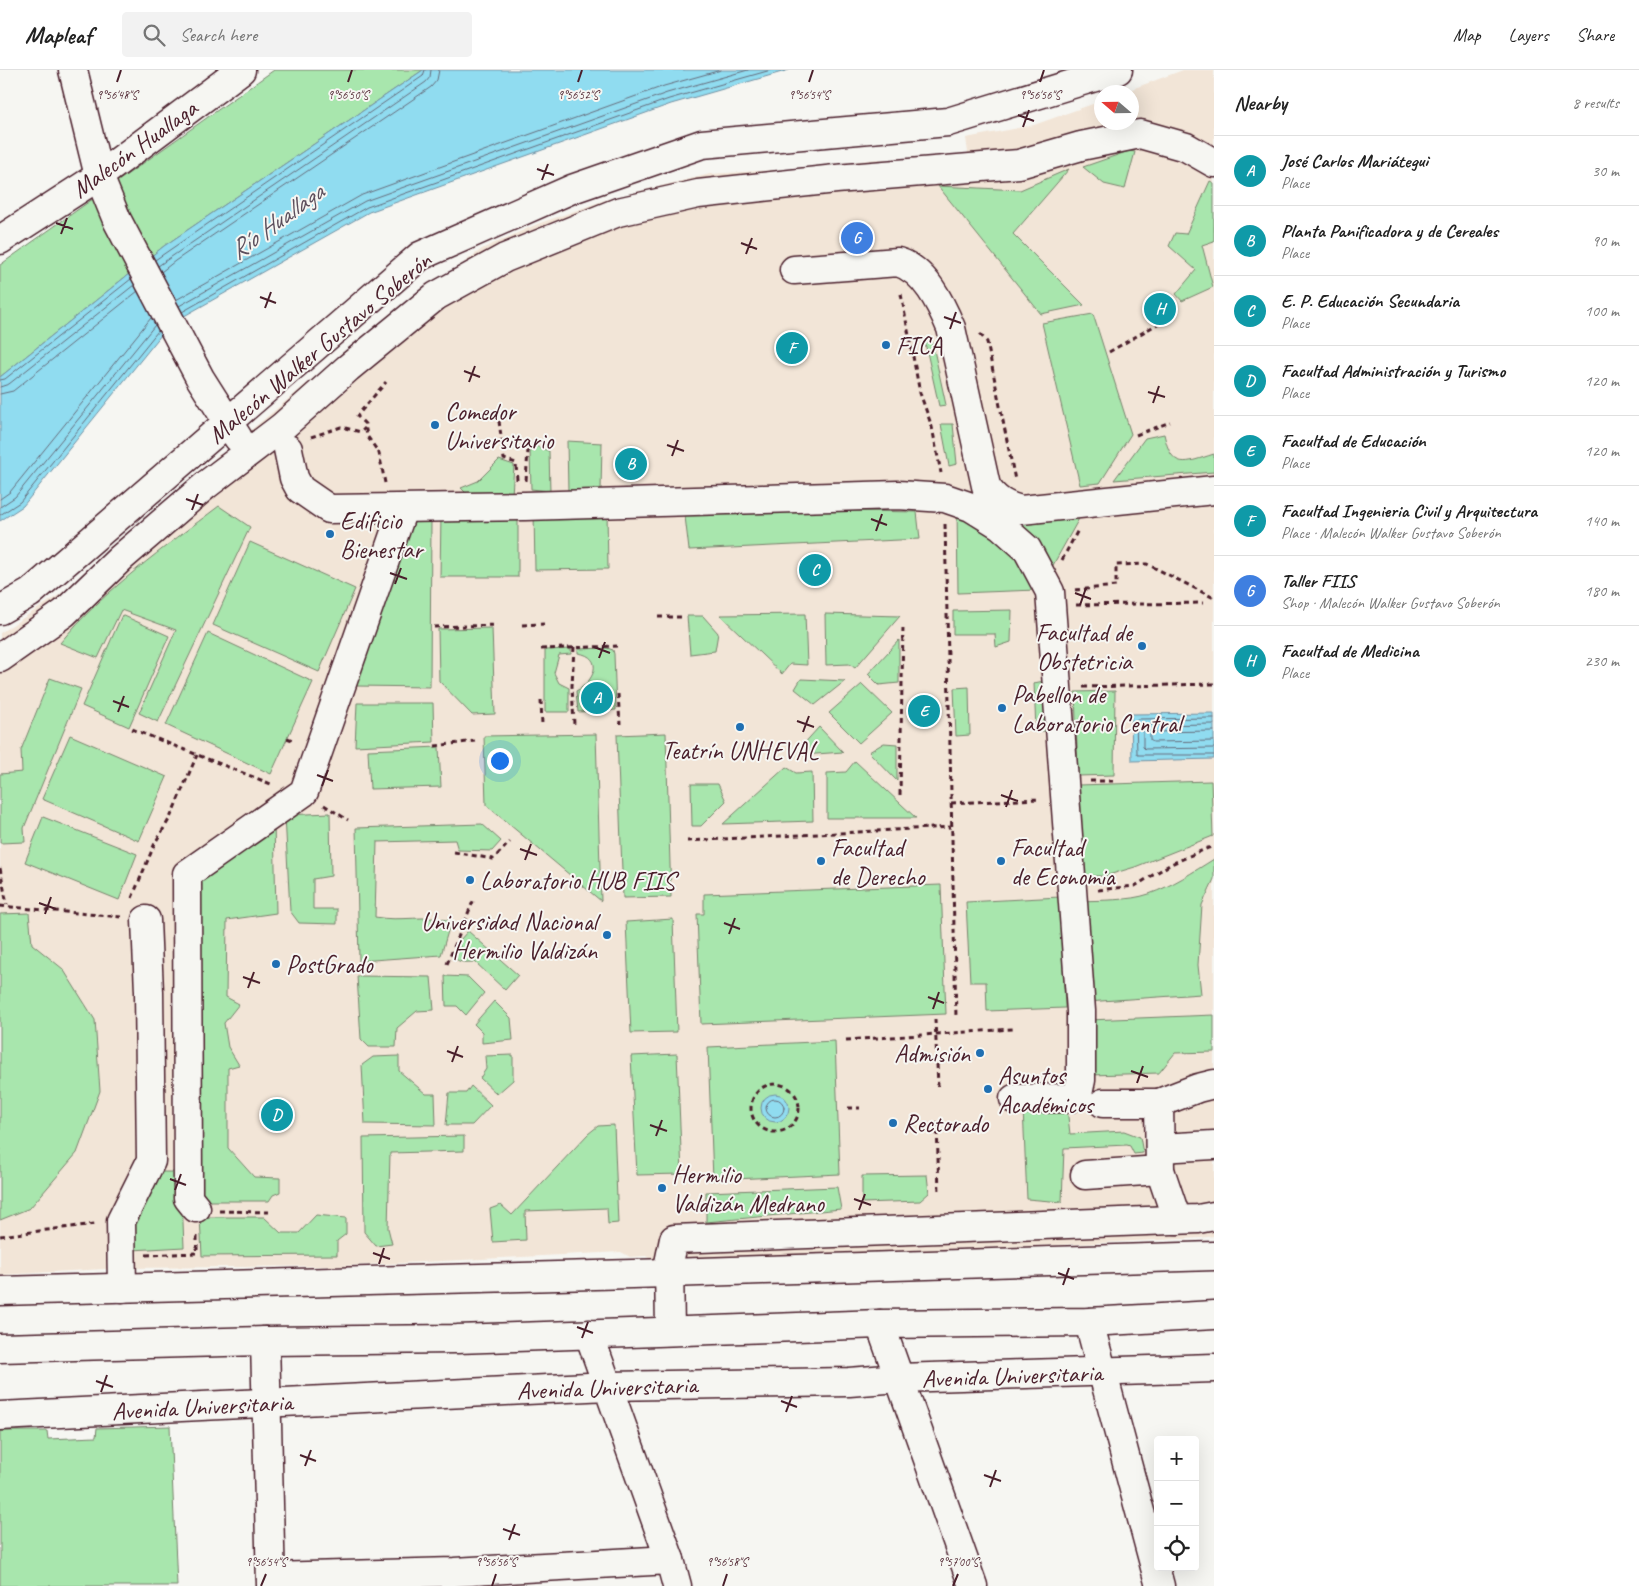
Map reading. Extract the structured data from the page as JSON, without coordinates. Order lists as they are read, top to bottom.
{
  "streets": {
    "main road": ["Malecón Huallaga", "Malecón Walker Gustavo Soberón", "Avenida Universitaria"]
  },
  "water": ["Río Huallaga"],
  "places": [
    "FICA",
    "Comedor Universitario",
    "Edificio Bienestar",
    "Facultad de Obstetricia",
    "Pabellon de Laboratorio Central",
    "Teatrín UNHEVAL",
    "Facultad de Derecho",
    "Facultad de Economia",
    "Laboratorio HUB FIIS",
    "Universidad Nacional Hermilio Valdizán",
    "PostGrado",
    "Admisión",
    "Asuntos Académicos",
    "Rectorado",
    "Hermilio Valdizán Medrano"
  ],
  "north": "left",
  "page": {
    "header": "Mapleaf",
    "search": "Search here",
    "nav": ["Map", "Layers", "Share"],
    "heading": ["Nearby", "8 results"],
    "list": [
      {
        "mark": "A",
        "name": "José Carlos Mariátegui",
        "note": "Place",
        "value": "30 m"
      },
      {
        "mark": "B",
        "name": "Planta Panificadora y de Cereales",
        "note": "Place",
        "value": "90 m"
      },
      {
        "mark": "C",
        "name": "E. P. Educación Secundaria",
        "note": "Place",
        "value": "100 m"
      },
      {
        "mark": "D",
        "name": "Facultad Administración y Turismo",
        "note": "Place",
        "value": "120 m"
      },
      {
        "mark": "E",
        "name": "Facultad de Educación",
        "note": "Place",
        "value": "120 m"
      },
      {
        "mark": "F",
        "name": "Facultad Ingenieria Civil y Arquitectura",
        "note": "Place · Malecón Walker Gustavo Soberón",
        "value": "140 m"
      },
      {
        "mark": "G",
        "name": "Taller FIIS",
        "note": "Shop · Malecón Walker Gustavo Soberón",
        "value": "180 m"
      },
      {
        "mark": "H",
        "name": "Facultad de Medicina",
        "note": "Place",
        "value": "230 m"
      }
    ],
    "pins": [
      "G",
      "H",
      "F",
      "B",
      "C",
      "A",
      "E",
      "D"
    ],
    "map_buttons": ["+", "−"]
  },
  "coordinates": [
    "9°56'48\"S",
    "9°56'50\"S",
    "9°56'52\"S",
    "9°56'54\"S",
    "9°56'56\"S",
    "9°56'58\"S",
    "9°57'00\"S"
  ]
}
